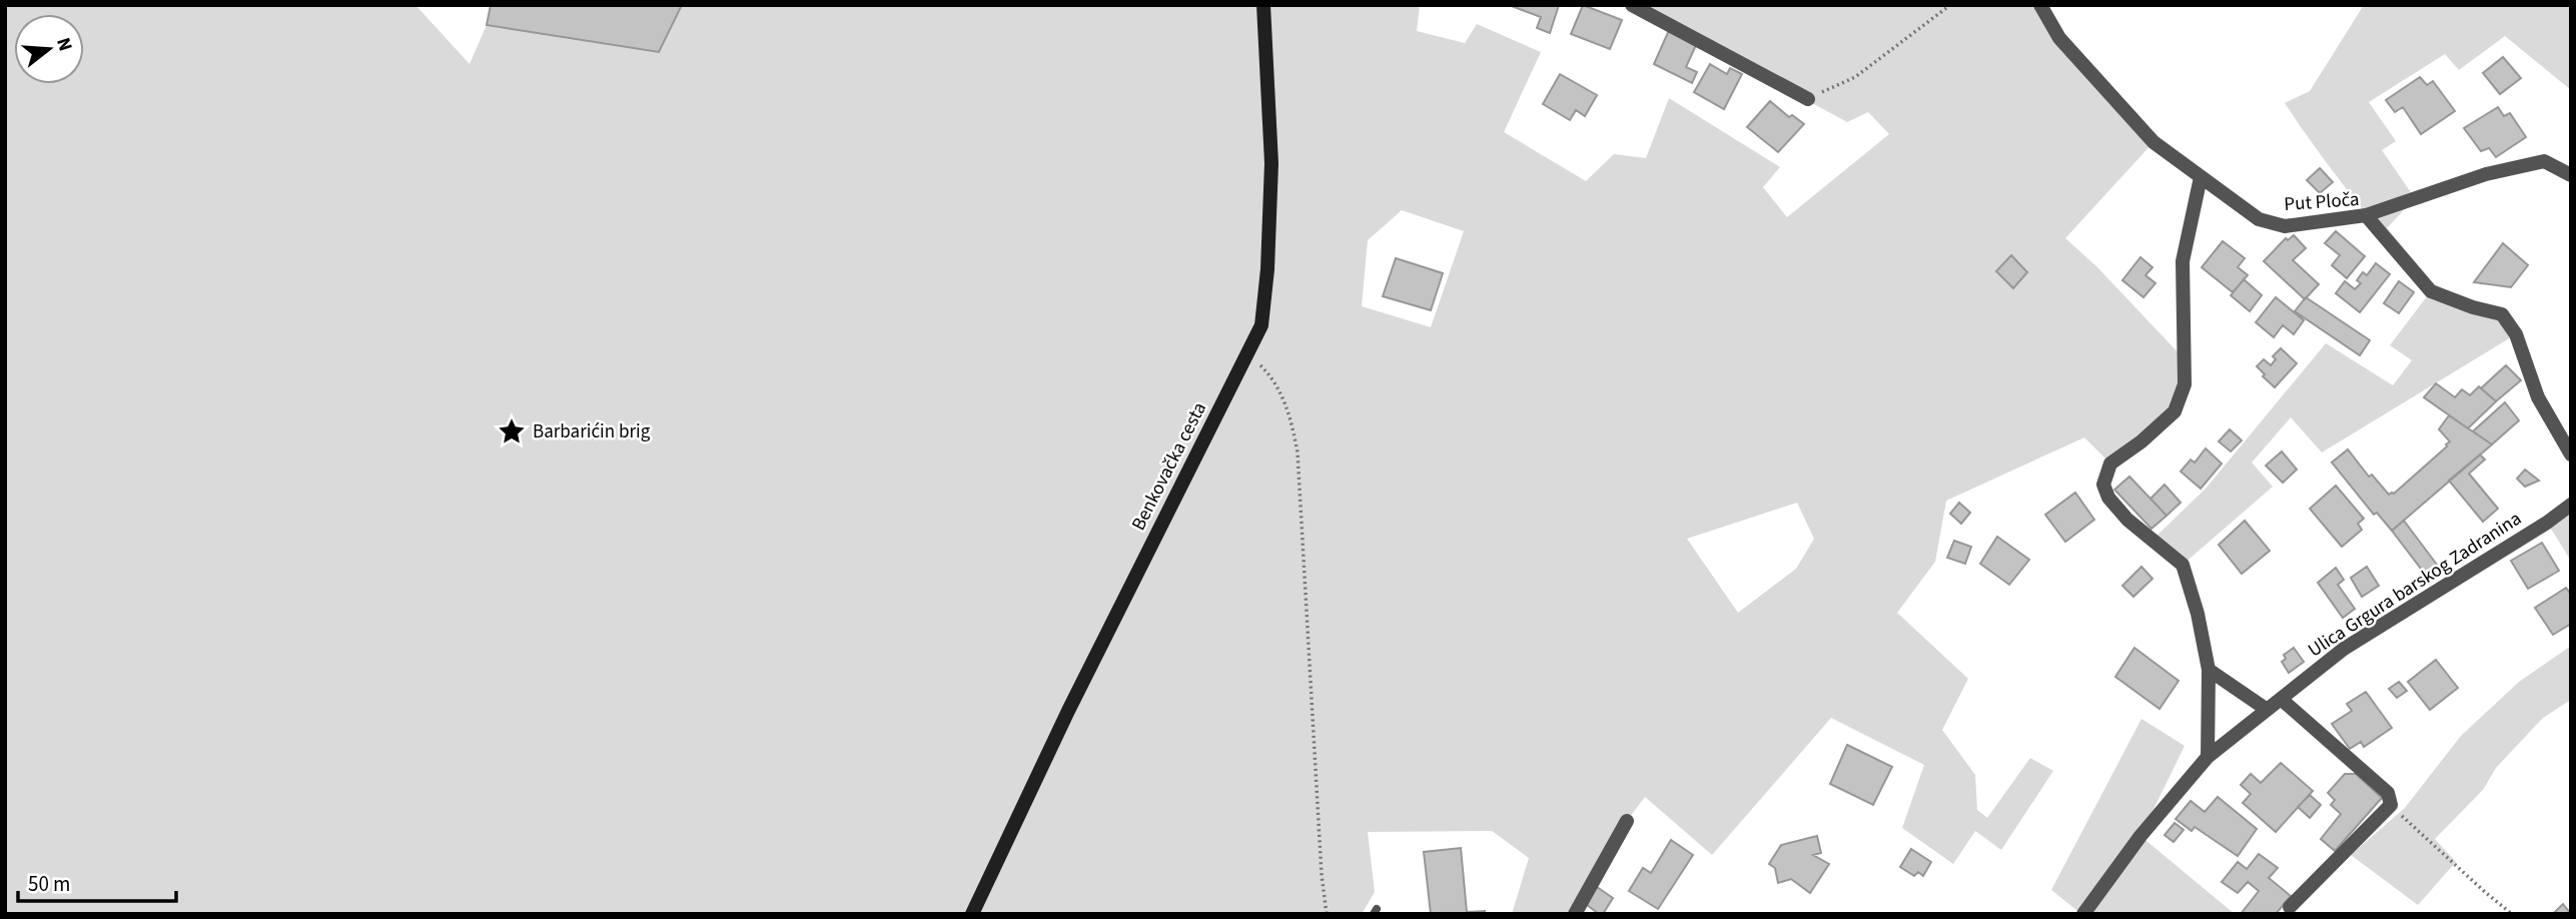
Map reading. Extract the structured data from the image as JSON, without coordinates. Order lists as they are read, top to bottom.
{
  "streets": {
    "main road": ["Benkovačka cesta"],
    "street": ["Put Ploča", "Ulica Grgura barskog Zadranina"]
  },
  "places": {
    "place": ["Barbarićin brig"]
  },
  "scale_bar": "50 m",
  "north": "right"
}
